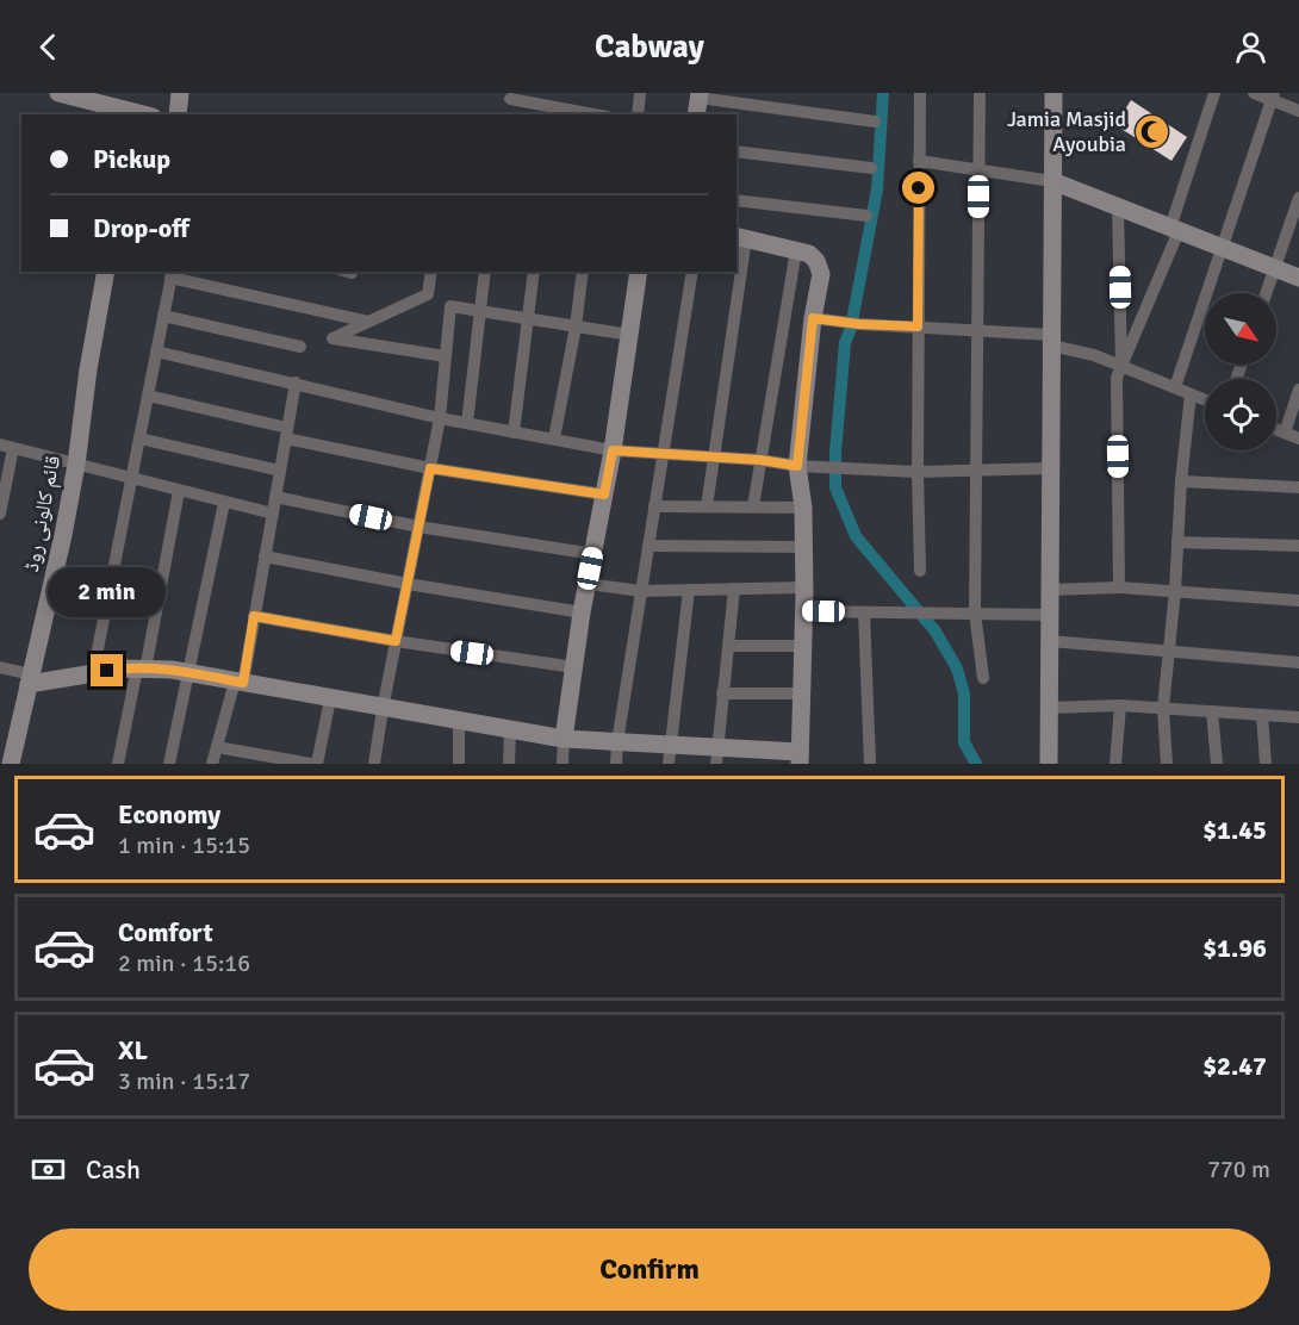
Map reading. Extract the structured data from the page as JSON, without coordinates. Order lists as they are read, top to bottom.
{
  "streets": {
    "street": ["قائم کالونی روڈ"]
  },
  "places": {
    "mosque": ["Jamia Masjid Ayoubia"]
  },
  "north": "bottom right",
  "page": {
    "header": "Cabway",
    "banner": ["Pickup", "Drop-off"],
    "bubble": "2 min",
    "list": [
      {
        "name": "Economy",
        "note": "1 min · 15:15",
        "value": "$1.45"
      },
      {
        "name": "Comfort",
        "note": "2 min · 15:16",
        "value": "$1.96"
      },
      {
        "name": "XL",
        "note": "3 min · 15:17",
        "value": "$2.47"
      }
    ],
    "pay": ["Cash", "770 m"],
    "buttons": "Confirm"
  }
}
